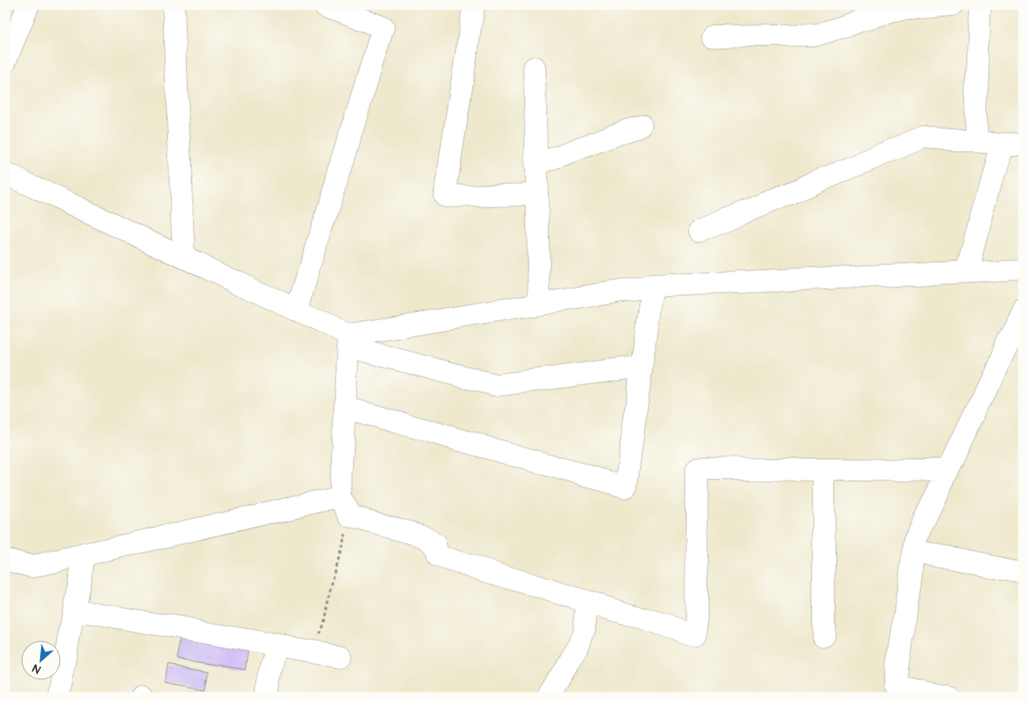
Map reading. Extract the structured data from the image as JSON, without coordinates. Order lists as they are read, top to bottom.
{
  "north": "bottom left"
}
